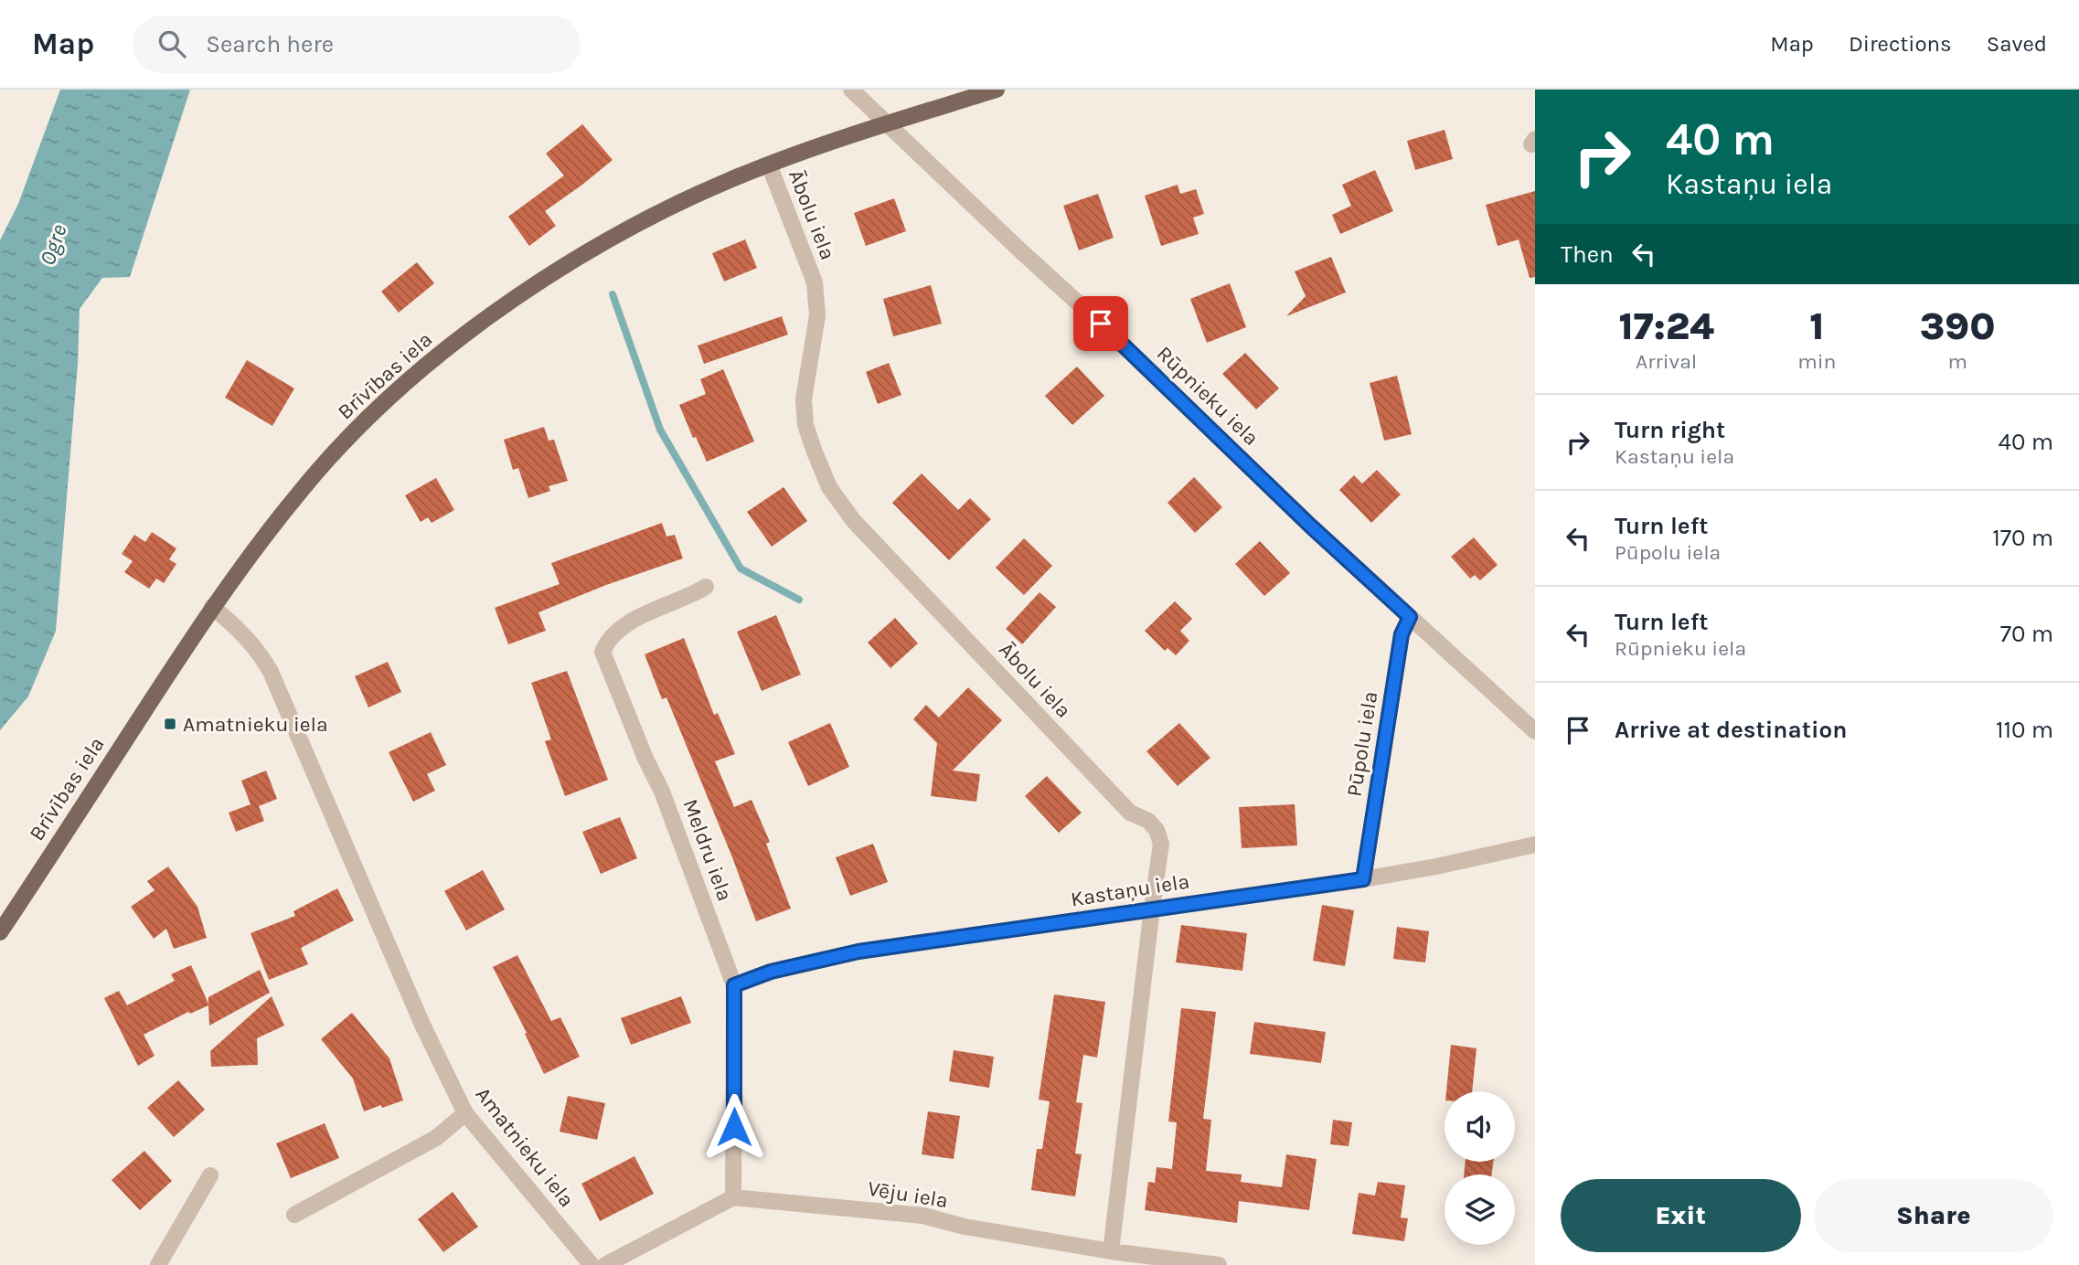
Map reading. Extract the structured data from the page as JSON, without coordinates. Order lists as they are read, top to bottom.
{
  "streets": {
    "main road": ["Brīvības iela"],
    "street": [
      "Ābolu iela",
      "Rūpnieku iela",
      "Pūpolu iela",
      "Meldru iela",
      "Kastaņu iela",
      "Amatnieku iela",
      "Vēju iela"
    ]
  },
  "crossings": [
    ["Ābolu iela", "Brīvības iela"],
    ["Ābolu iela", "Kastaņu iela"],
    ["Ābolu iela", "Vēju iela"],
    ["Brīvības iela", "Rūpnieku iela"],
    ["Brīvības iela", "Amatnieku iela"],
    ["Rūpnieku iela", "Pūpolu iela"],
    ["Pūpolu iela", "Kastaņu iela"],
    ["Meldru iela", "Kastaņu iela"],
    ["Meldru iela", "Vēju iela"]
  ],
  "water": ["Ogre"],
  "places": {
    "transit": ["Amatnieku iela"]
  },
  "page": {
    "header": "Map",
    "search": "Search here",
    "nav": ["Map", "Directions", "Saved"],
    "turn": ["40 m", "Kastaņu iela"],
    "then": "Then",
    "eta": [
      "17:24",
      "Arrival",
      "1",
      "min",
      "390",
      "m"
    ],
    "list": [
      {
        "name": "Turn right",
        "note": "Kastaņu iela",
        "value": "40 m"
      },
      {
        "name": "Turn left",
        "note": "Pūpolu iela",
        "value": "170 m"
      },
      {
        "name": "Turn left",
        "note": "Rūpnieku iela",
        "value": "70 m"
      },
      {
        "name": "Arrive at destination",
        "value": "110 m"
      }
    ],
    "buttons": ["Exit", "Share"]
  }
}
